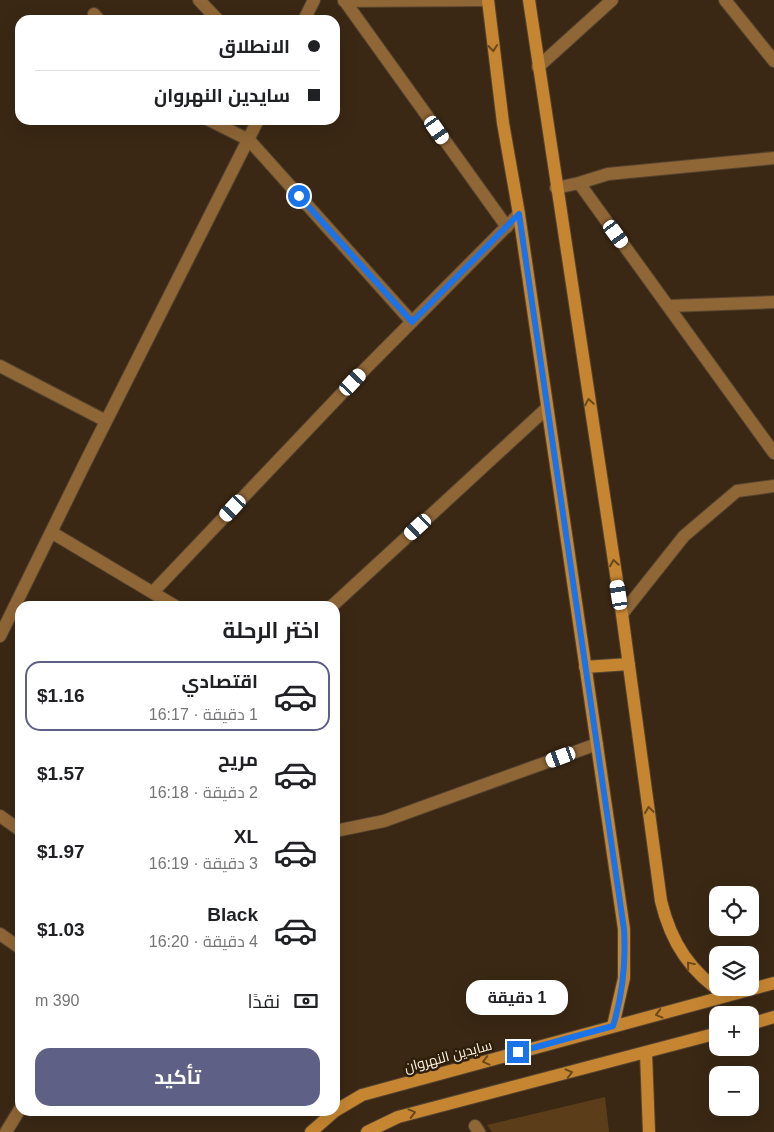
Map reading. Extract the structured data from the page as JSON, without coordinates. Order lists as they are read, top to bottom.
{
  "streets": {
    "main road": ["سايدين النهروان"]
  },
  "page": {
    "banner": ["الانطلاق", "سايدين النهروان"],
    "heading": "اختر الرحلة",
    "list": [
      {
        "name": "اقتصادي",
        "note": "1 دقيقة · 16:17",
        "value": "$1.16"
      },
      {
        "name": "مريح",
        "note": "2 دقيقة · 16:18",
        "value": "$1.57"
      },
      {
        "name": "XL",
        "note": "3 دقيقة · 16:19",
        "value": "$1.97"
      },
      {
        "name": "Black",
        "note": "4 دقيقة · 16:20",
        "value": "$1.03"
      }
    ],
    "map_buttons": ["+", "−"],
    "pay": ["نقدًا", "390 m"],
    "bubble": "1 دقيقة",
    "buttons": "تأكيد"
  }
}
